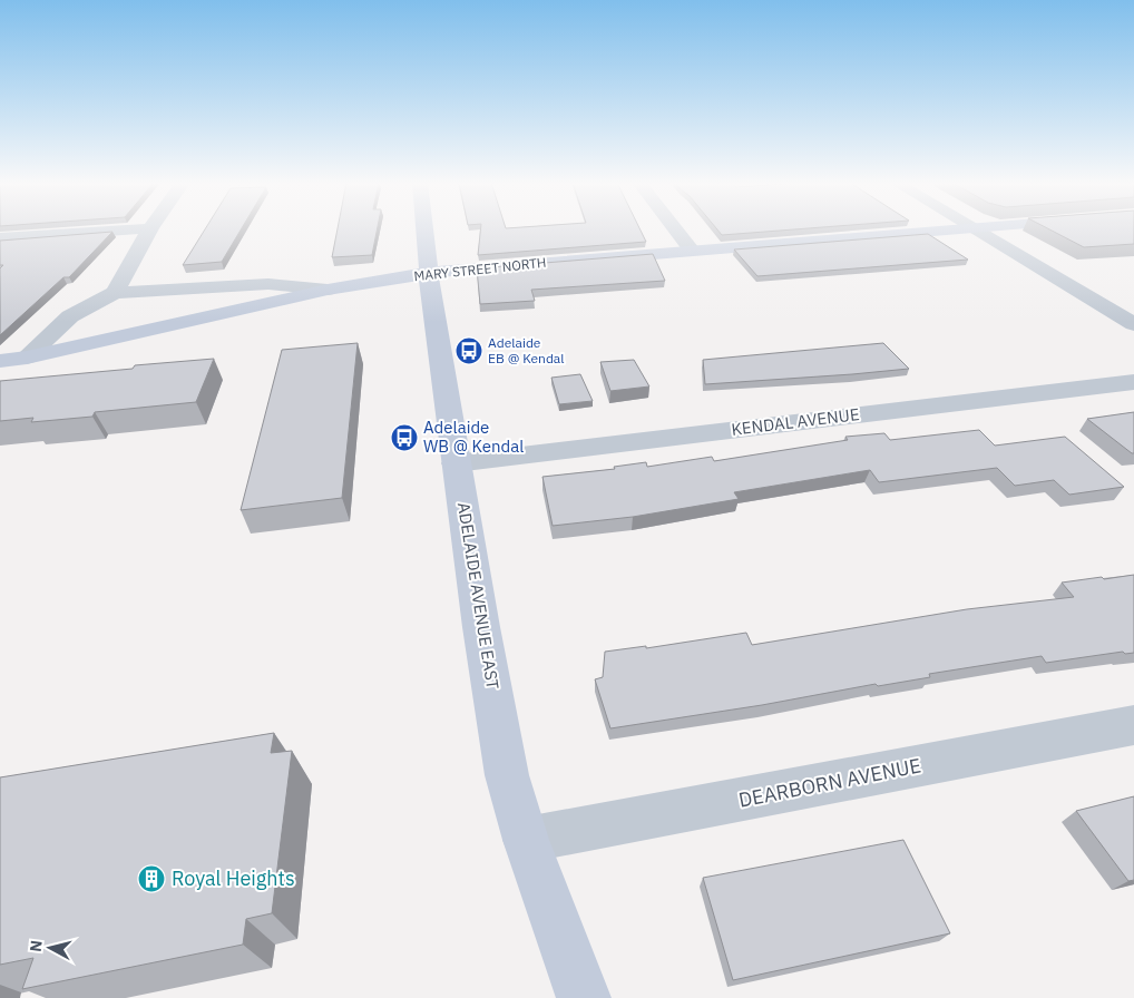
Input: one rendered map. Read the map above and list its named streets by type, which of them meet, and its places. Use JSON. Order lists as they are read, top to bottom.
{
  "streets": {
    "street": [
      "MARY STREET NORTH",
      "KENDAL AVENUE",
      "ADELAIDE AVENUE EAST",
      "DEARBORN AVENUE"
    ]
  },
  "crossings": [
    ["MARY STREET NORTH", "ADELAIDE AVENUE EAST"],
    ["KENDAL AVENUE", "ADELAIDE AVENUE EAST"],
    ["ADELAIDE AVENUE EAST", "DEARBORN AVENUE"]
  ],
  "places": {
    "bus stop": ["Adelaide EB @ Kendal", "Adelaide WB @ Kendal"],
    "building": ["Royal Heights"]
  },
  "north": "left"
}
